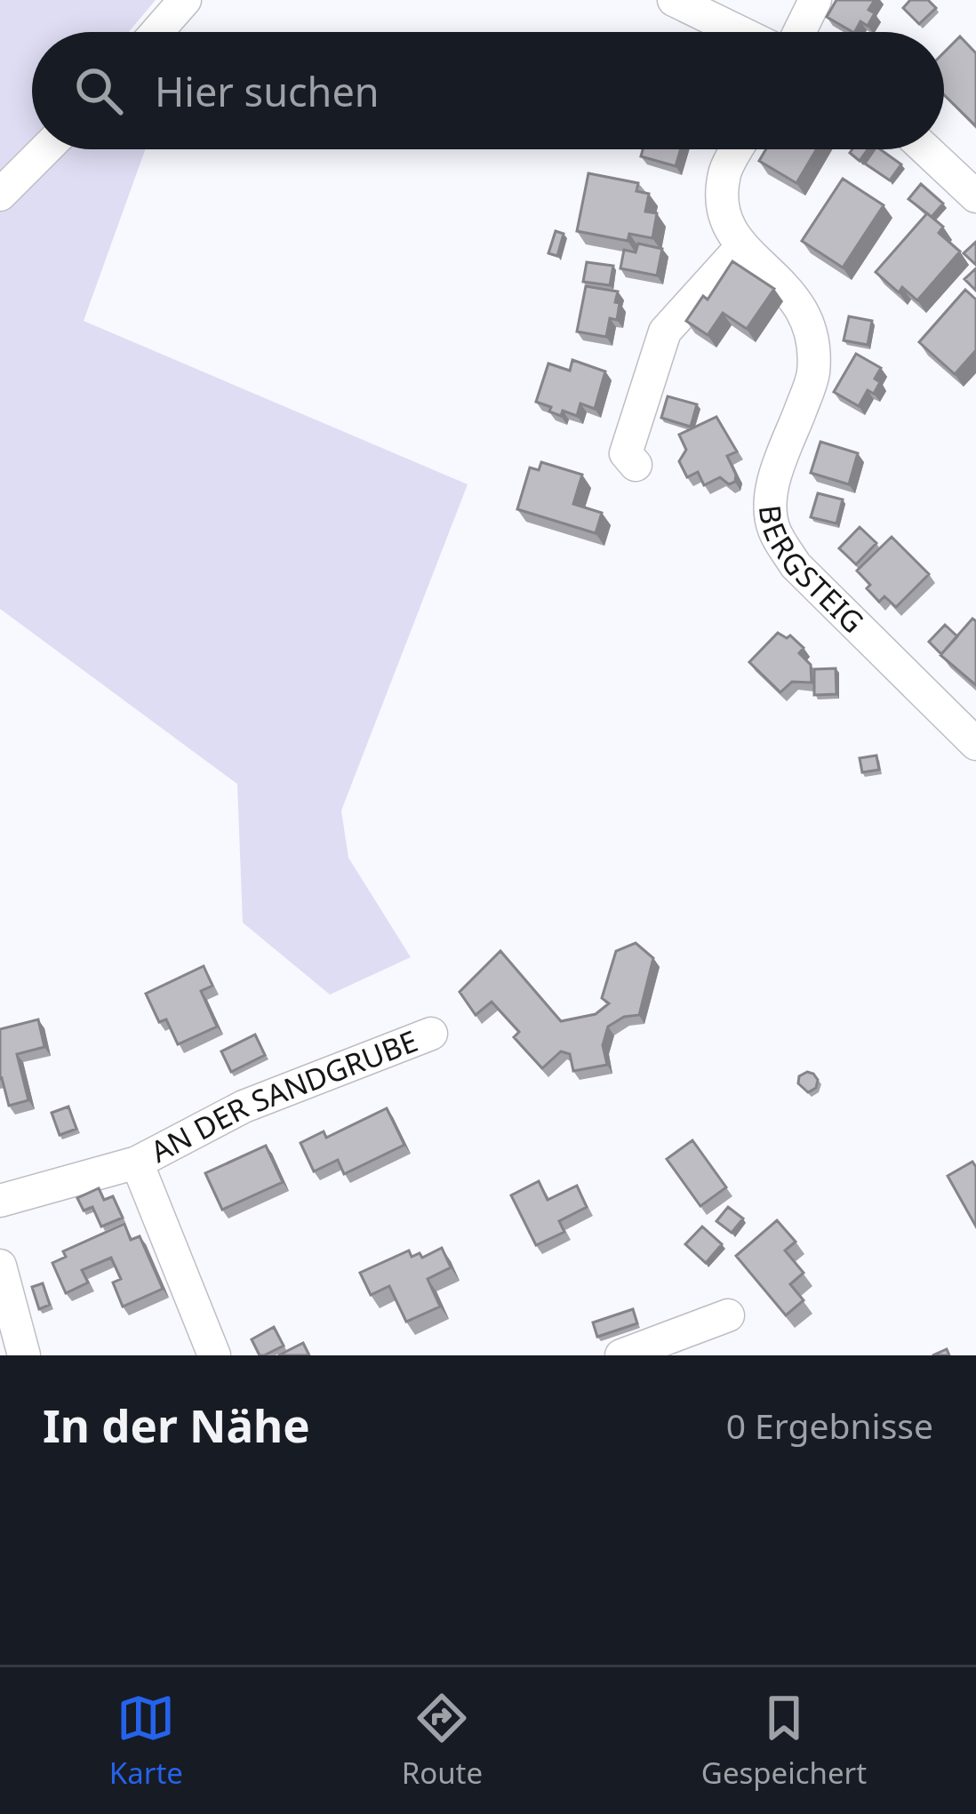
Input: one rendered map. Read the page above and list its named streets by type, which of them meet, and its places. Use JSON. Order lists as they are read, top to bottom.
{
  "streets": {
    "street": ["BERGSTEIG", "AN DER SANDGRUBE"]
  },
  "page": {
    "search": "Hier suchen",
    "heading": ["In der Nähe", "0 Ergebnisse"],
    "nav": ["Karte", "Route", "Gespeichert"]
  }
}
